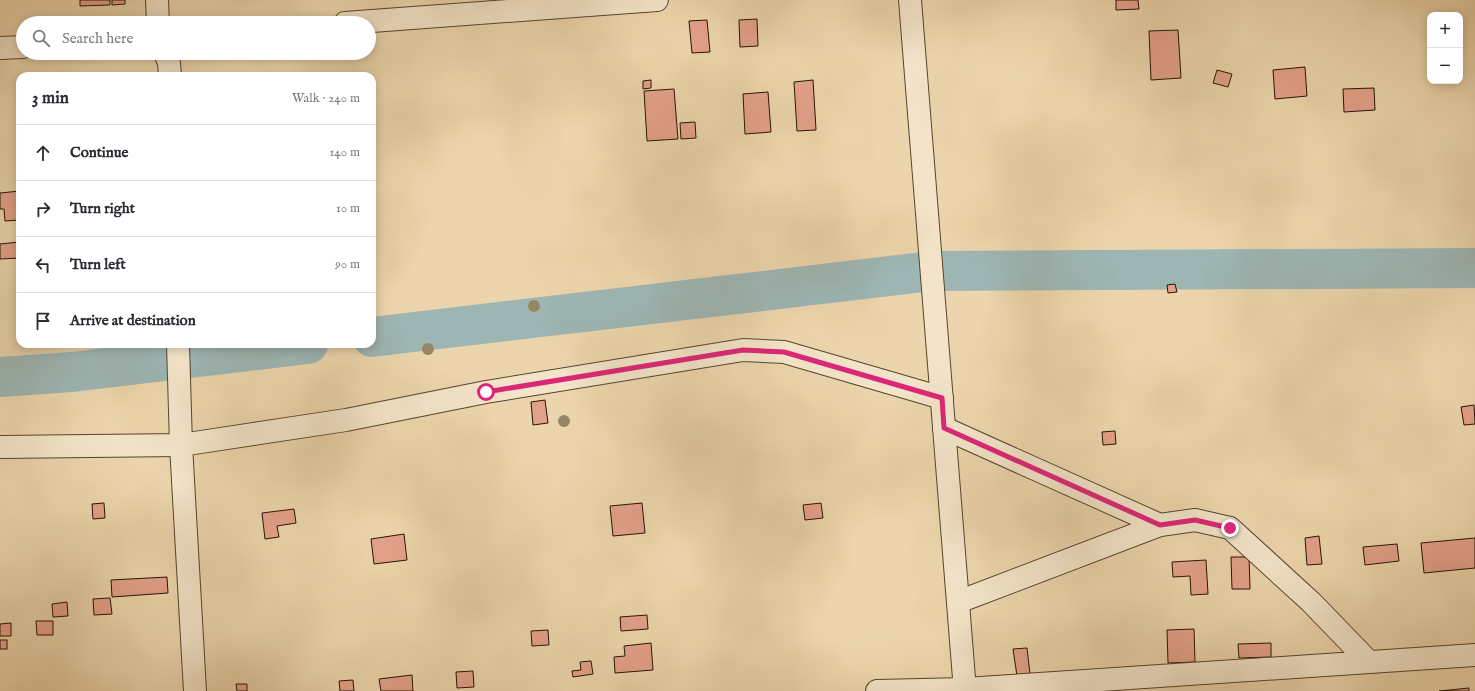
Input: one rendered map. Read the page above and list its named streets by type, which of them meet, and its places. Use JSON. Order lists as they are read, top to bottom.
{
  "page": {
    "map_buttons": ["+", "−"],
    "search": "Search here",
    "heading": ["3 min", "Walk · 240 m"],
    "list": [
      ["Continue", "140 m"],
      ["Turn right", "10 m"],
      ["Turn left", "90 m"],
      "Arrive at destination"
    ]
  }
}
